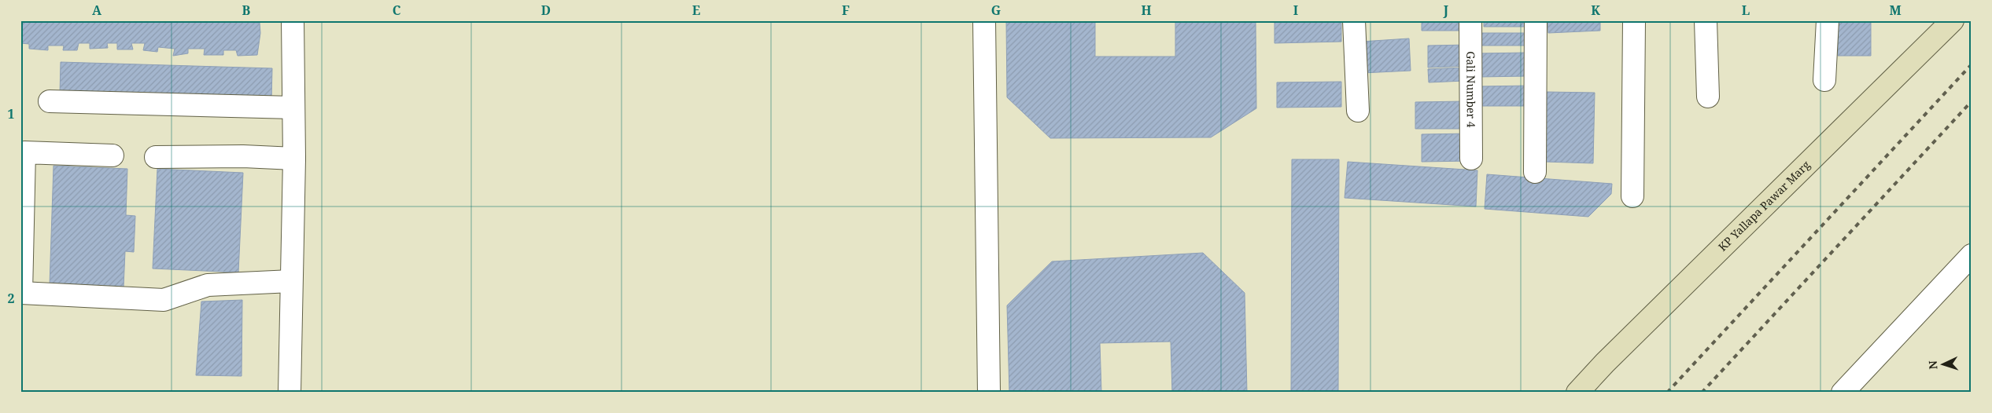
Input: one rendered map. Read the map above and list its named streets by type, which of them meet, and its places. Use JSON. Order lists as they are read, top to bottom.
{
  "streets": {
    "street": ["Gali Number 4", "KP Yallapa Pawar Marg"]
  },
  "north": "left",
  "grid": {
    "columns": [
      "A",
      "B",
      "C",
      "D",
      "E",
      "F",
      "G",
      "H",
      "I",
      "J",
      "K",
      "L",
      "M"
    ],
    "rows": ["1", "2"]
  }
}
